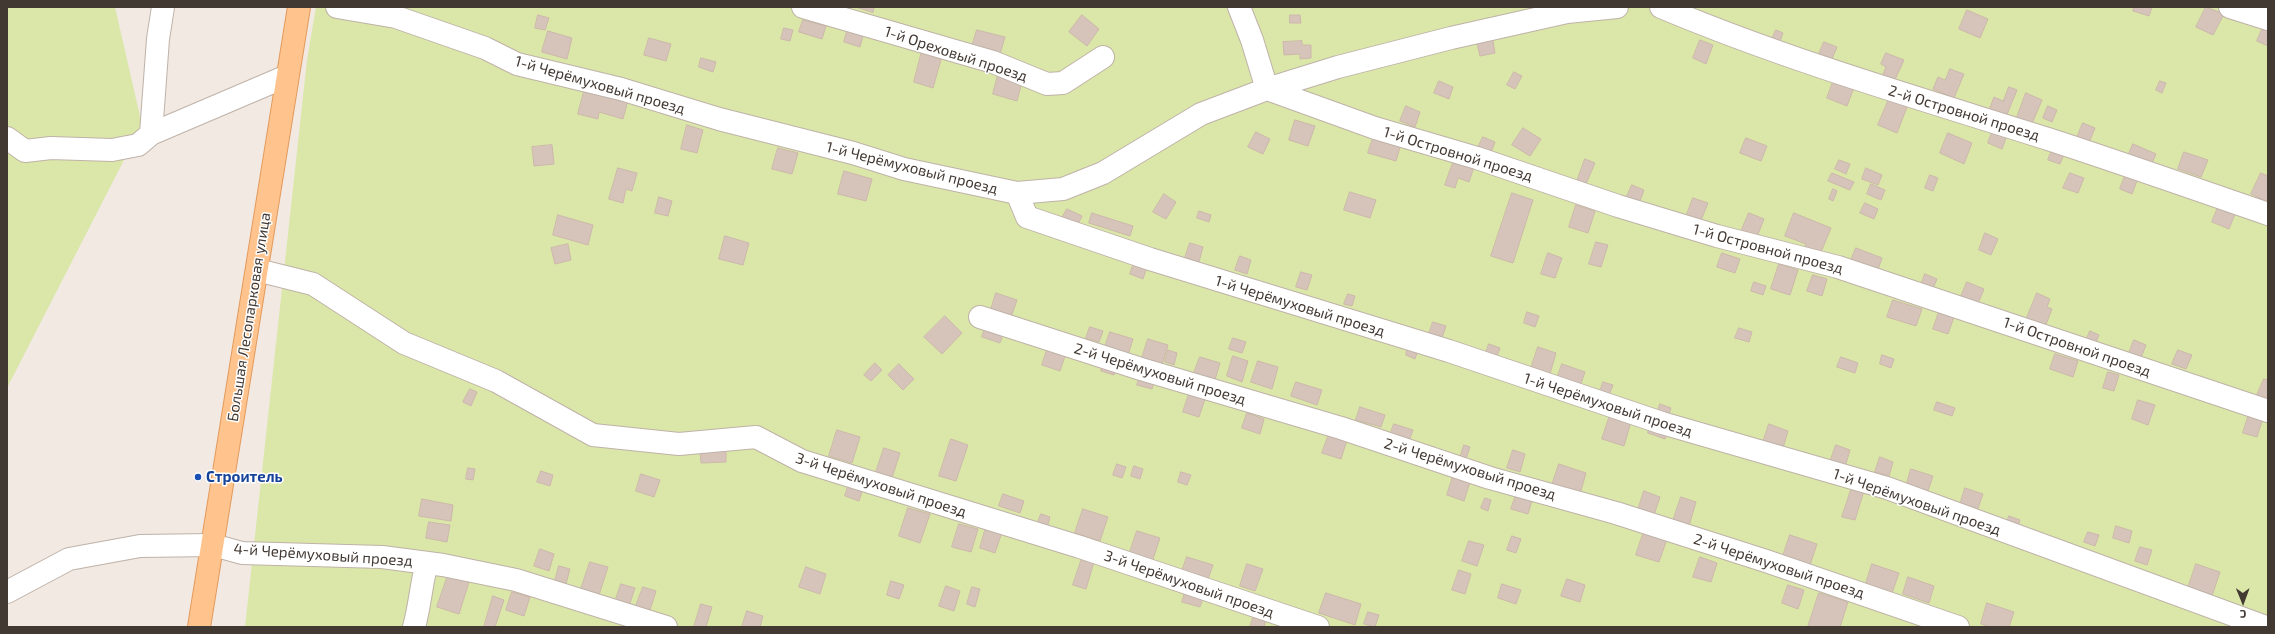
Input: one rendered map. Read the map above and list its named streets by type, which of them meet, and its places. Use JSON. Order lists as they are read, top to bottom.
{
  "streets": {
    "main road": ["Большая Лесопарковая улица"],
    "street": [
      "1-й Ореховый проезд",
      "1-й Черёмуховый проезд",
      "2-й Островной проезд",
      "1-й Островной проезд",
      "2-й Черёмуховый проезд",
      "3-й Черёмуховый проезд",
      "4-й Черёмуховый проезд"
    ]
  },
  "crossings": [
    ["Большая Лесопарковая улица", "3-й Черёмуховый проезд"],
    ["Большая Лесопарковая улица", "4-й Черёмуховый проезд"]
  ],
  "places": ["Строитель"],
  "north": "bottom"
}
